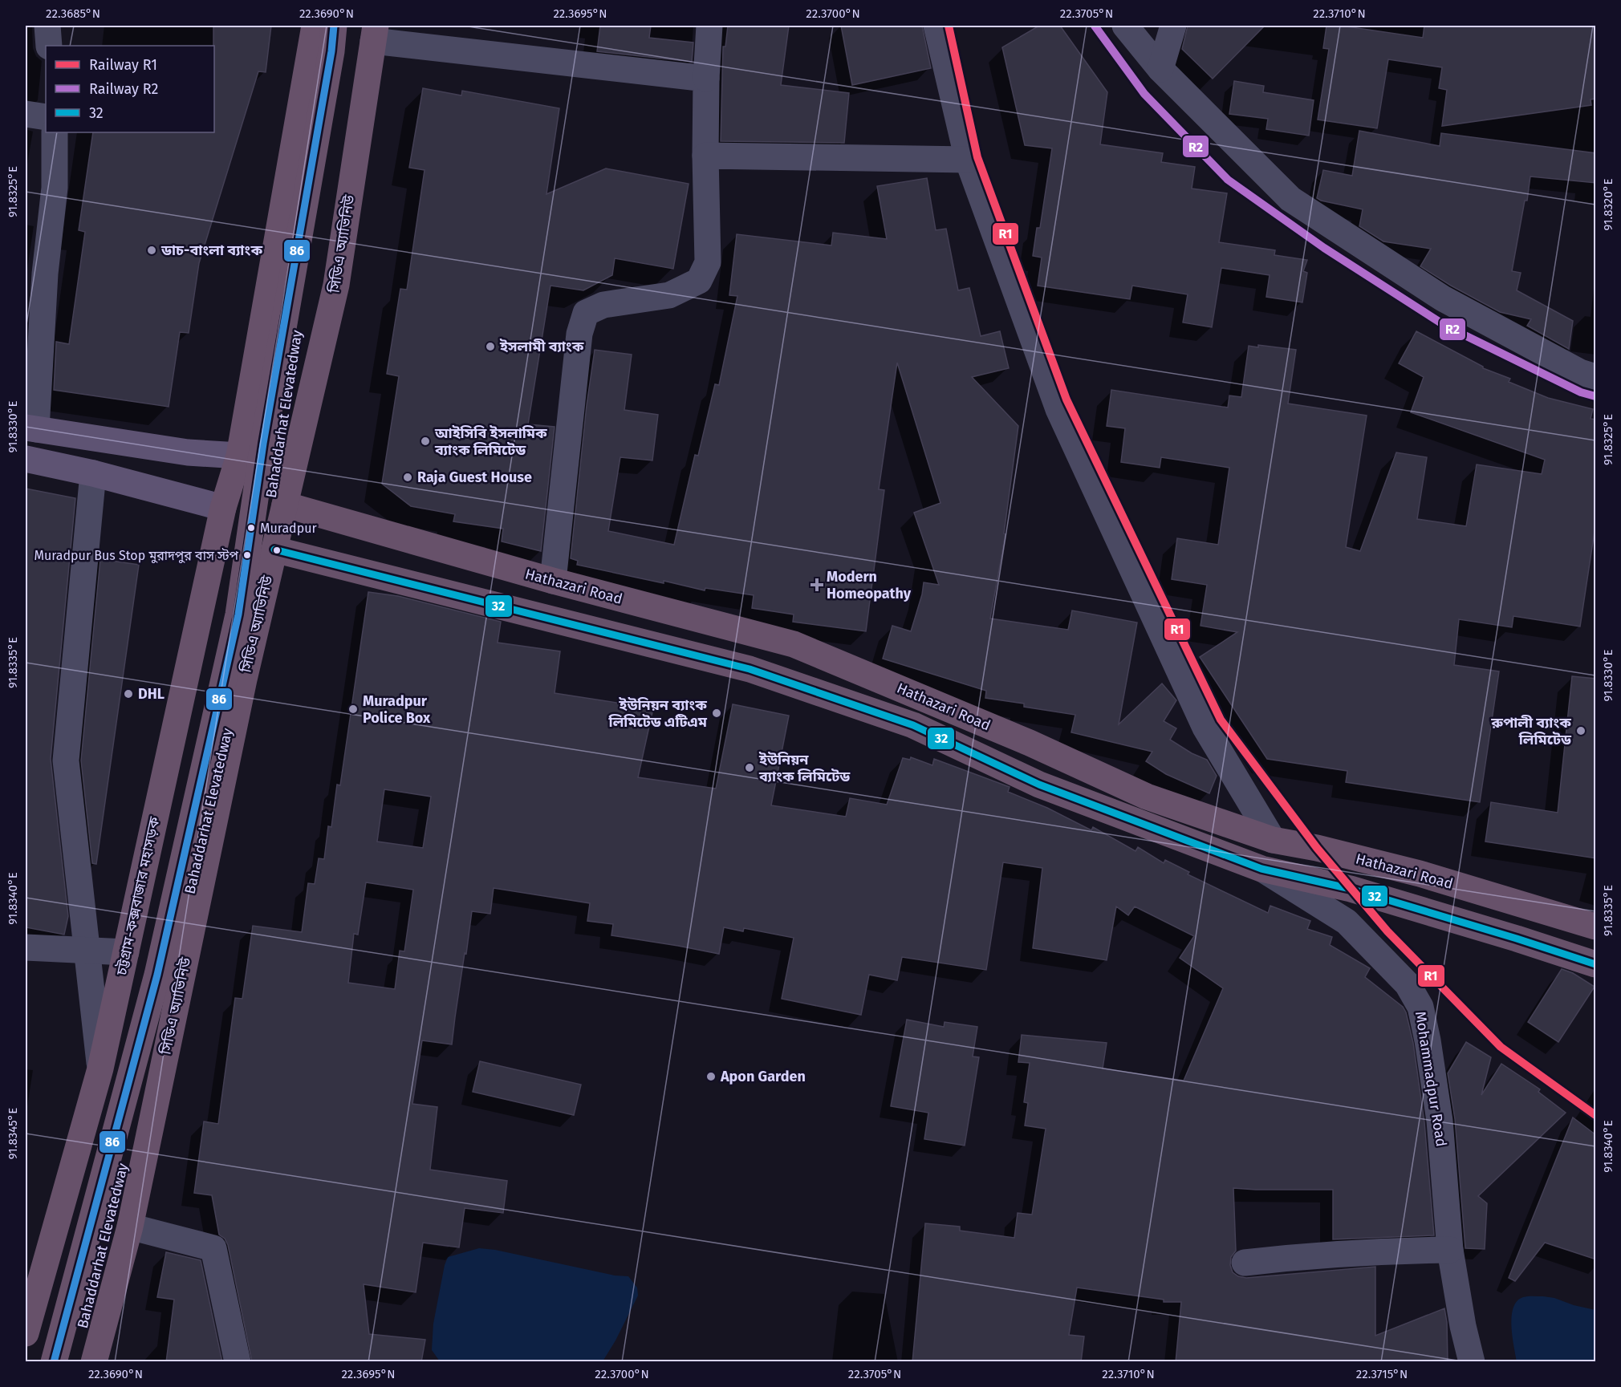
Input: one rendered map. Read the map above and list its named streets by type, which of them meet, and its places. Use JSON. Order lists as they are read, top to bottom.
{
  "streets": {
    "highway": [
      "সিডিএ অ্যাভিনিউ",
      "Bahaddarhat Elevatedway",
      "Hathazari Road",
      "চট্টগ্রাম-কক্সবাজার মহাসড়ক"
    ],
    "street": ["Mohammadpur Road"]
  },
  "crossings": [
    ["সিডিএ অ্যাভিনিউ", "Hathazari Road"],
    ["Hathazari Road", "Mohammadpur Road"]
  ],
  "places": {
    "other": [
      "ডাচ-বাংলা ব্যাংক",
      "ইসলামী ব্যাংক",
      "আইসিবি ইসলামিক ব্যাংক লিমিটেড",
      "Raja Guest House",
      "Muradpur",
      "Muradpur Bus Stop মুরাদপুর বাস স্টপ",
      "DHL",
      "Muradpur Police Box",
      "ইউনিয়ন ব্যাংক লিমিটেড এটিএম",
      "রুপালী ব্যাংক লিমিটেড",
      "ইউনিয়ন ব্যাংক লিমিটেড",
      "Apon Garden"
    ],
    "health": ["Modern Homeopathy"]
  },
  "lines": [
    "rail line R1",
    "rail line R2",
    "transit line 86",
    "transit line 32"
  ],
  "legend": ["Railway R1", "Railway R2", "32"],
  "coordinates": [
    "22.3685°N",
    "22.3690°N",
    "22.3695°N",
    "22.3700°N",
    "22.3705°N",
    "22.3710°N",
    "91.8325°E",
    "91.8320°E",
    "91.8330°E",
    "91.8335°E",
    "91.8340°E",
    "91.8345°E",
    "22.3715°N"
  ]
}
